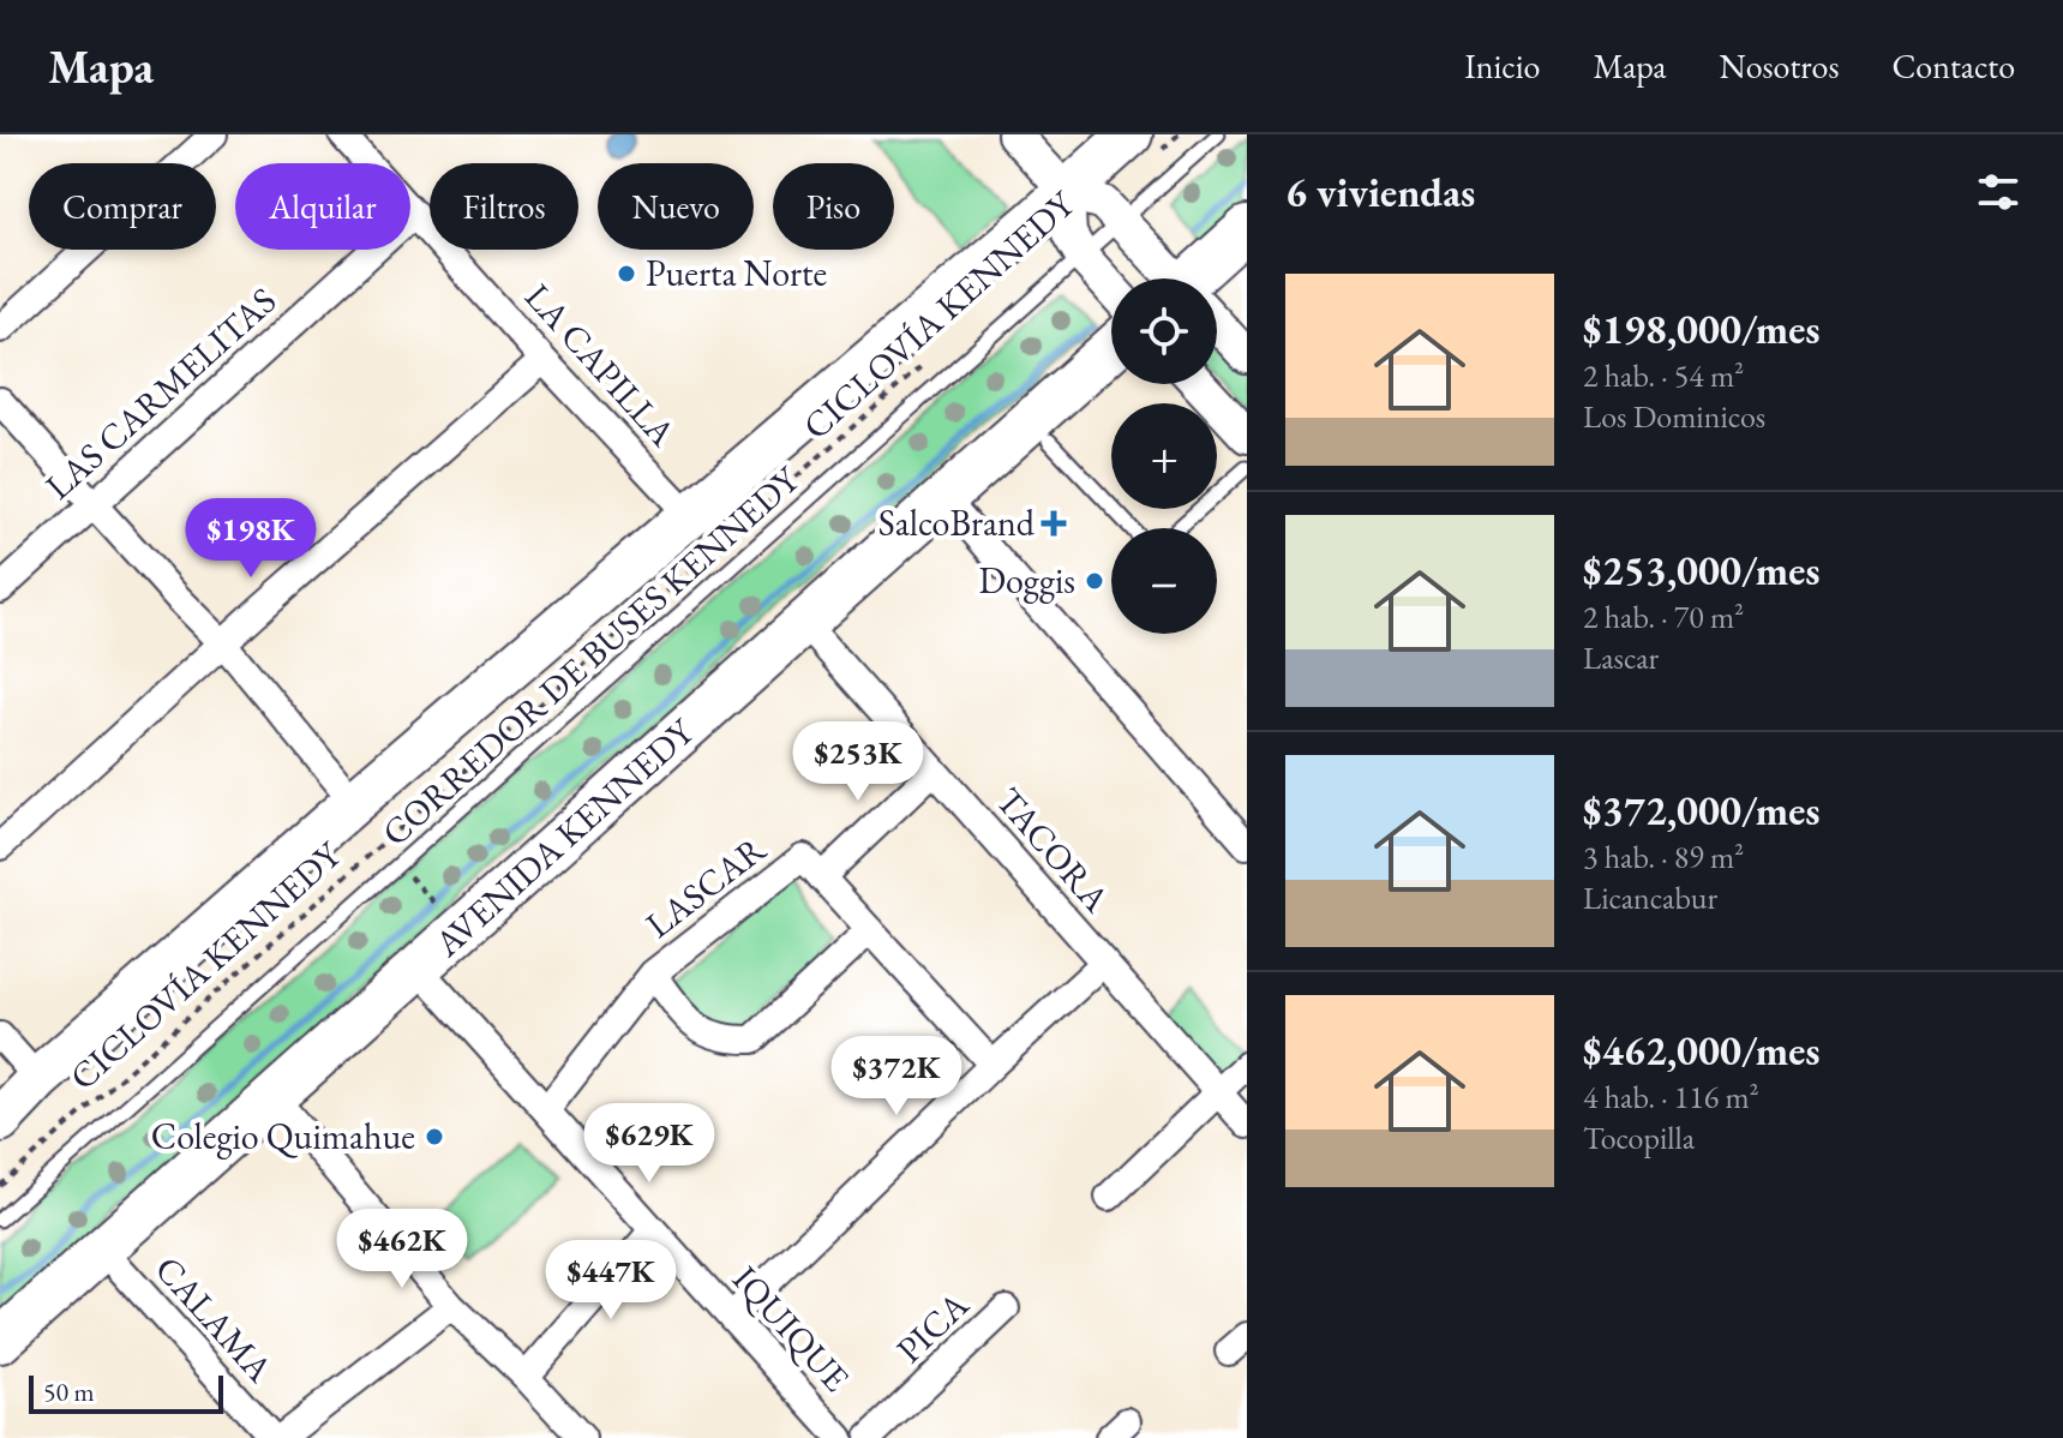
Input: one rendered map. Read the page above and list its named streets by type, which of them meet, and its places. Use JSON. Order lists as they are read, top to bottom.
{
  "streets": {
    "main road": ["AVENIDA KENNEDY"],
    "street": [
      "LA CAPILLA",
      "LAS CARMELITAS",
      "TACORA",
      "LASCAR",
      "CALAMA",
      "PICA",
      "IQUIQUE"
    ],
    "lane": ["CORREDOR DE BUSES KENNEDY"],
    "path": ["CICLOVÍA KENNEDY"]
  },
  "crossings": [
    ["LA CAPILLA", "LAS CARMELITAS"],
    ["AVENIDA KENNEDY", "TACORA"],
    ["AVENIDA KENNEDY", "CALAMA"],
    ["AVENIDA KENNEDY", "IQUIQUE"],
    ["TACORA", "LASCAR"],
    ["LASCAR", "IQUIQUE"]
  ],
  "places": {
    "other": ["Puerta Norte", "Doggis", "Colegio Quimahue"],
    "health": ["SalcoBrand"]
  },
  "scale_bar": "50 m",
  "page": {
    "header": "Mapa",
    "nav": [
      "Inicio",
      "Mapa",
      "Nosotros",
      "Contacto"
    ],
    "heading": "6 viviendas",
    "chip": [
      "Comprar",
      "Alquilar",
      "Filtros",
      "Nuevo",
      "Piso"
    ],
    "list": [
      {
        "name": "$198,000/mes",
        "note": "2 hab. · 54 m² · Los Dominicos"
      },
      {
        "name": "$253,000/mes",
        "note": "2 hab. · 70 m² · Lascar"
      },
      {
        "name": "$372,000/mes",
        "note": "3 hab. · 89 m² · Licancabur"
      },
      {
        "name": "$462,000/mes",
        "note": "4 hab. · 116 m² · Tocopilla"
      }
    ],
    "map_buttons": ["+", "−"],
    "price": [
      "$198K",
      "$253K",
      "$372K",
      "$629K",
      "$462K",
      "$447K"
    ],
    "scale": "50 m"
  }
}
